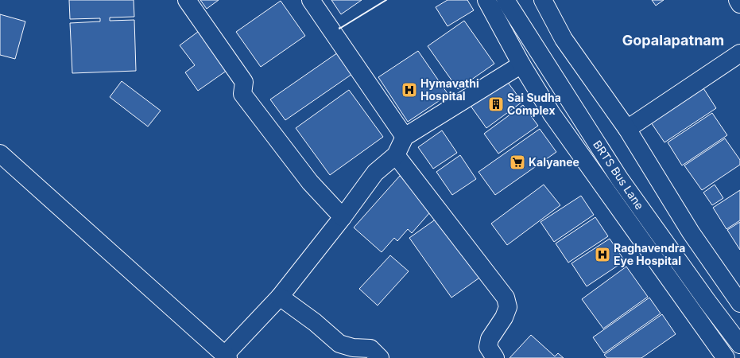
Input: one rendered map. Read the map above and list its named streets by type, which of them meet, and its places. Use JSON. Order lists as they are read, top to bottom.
{
  "streets": {
    "main road": ["BRTS Bus Lane"]
  },
  "districts": ["Gopalapatnam"],
  "places": {
    "hospital": ["Hymavathi Hospital", "Raghavendra Eye Hospital"],
    "building": ["Sai Sudha Complex"],
    "supermarket": ["Kalyanee"]
  }
}
